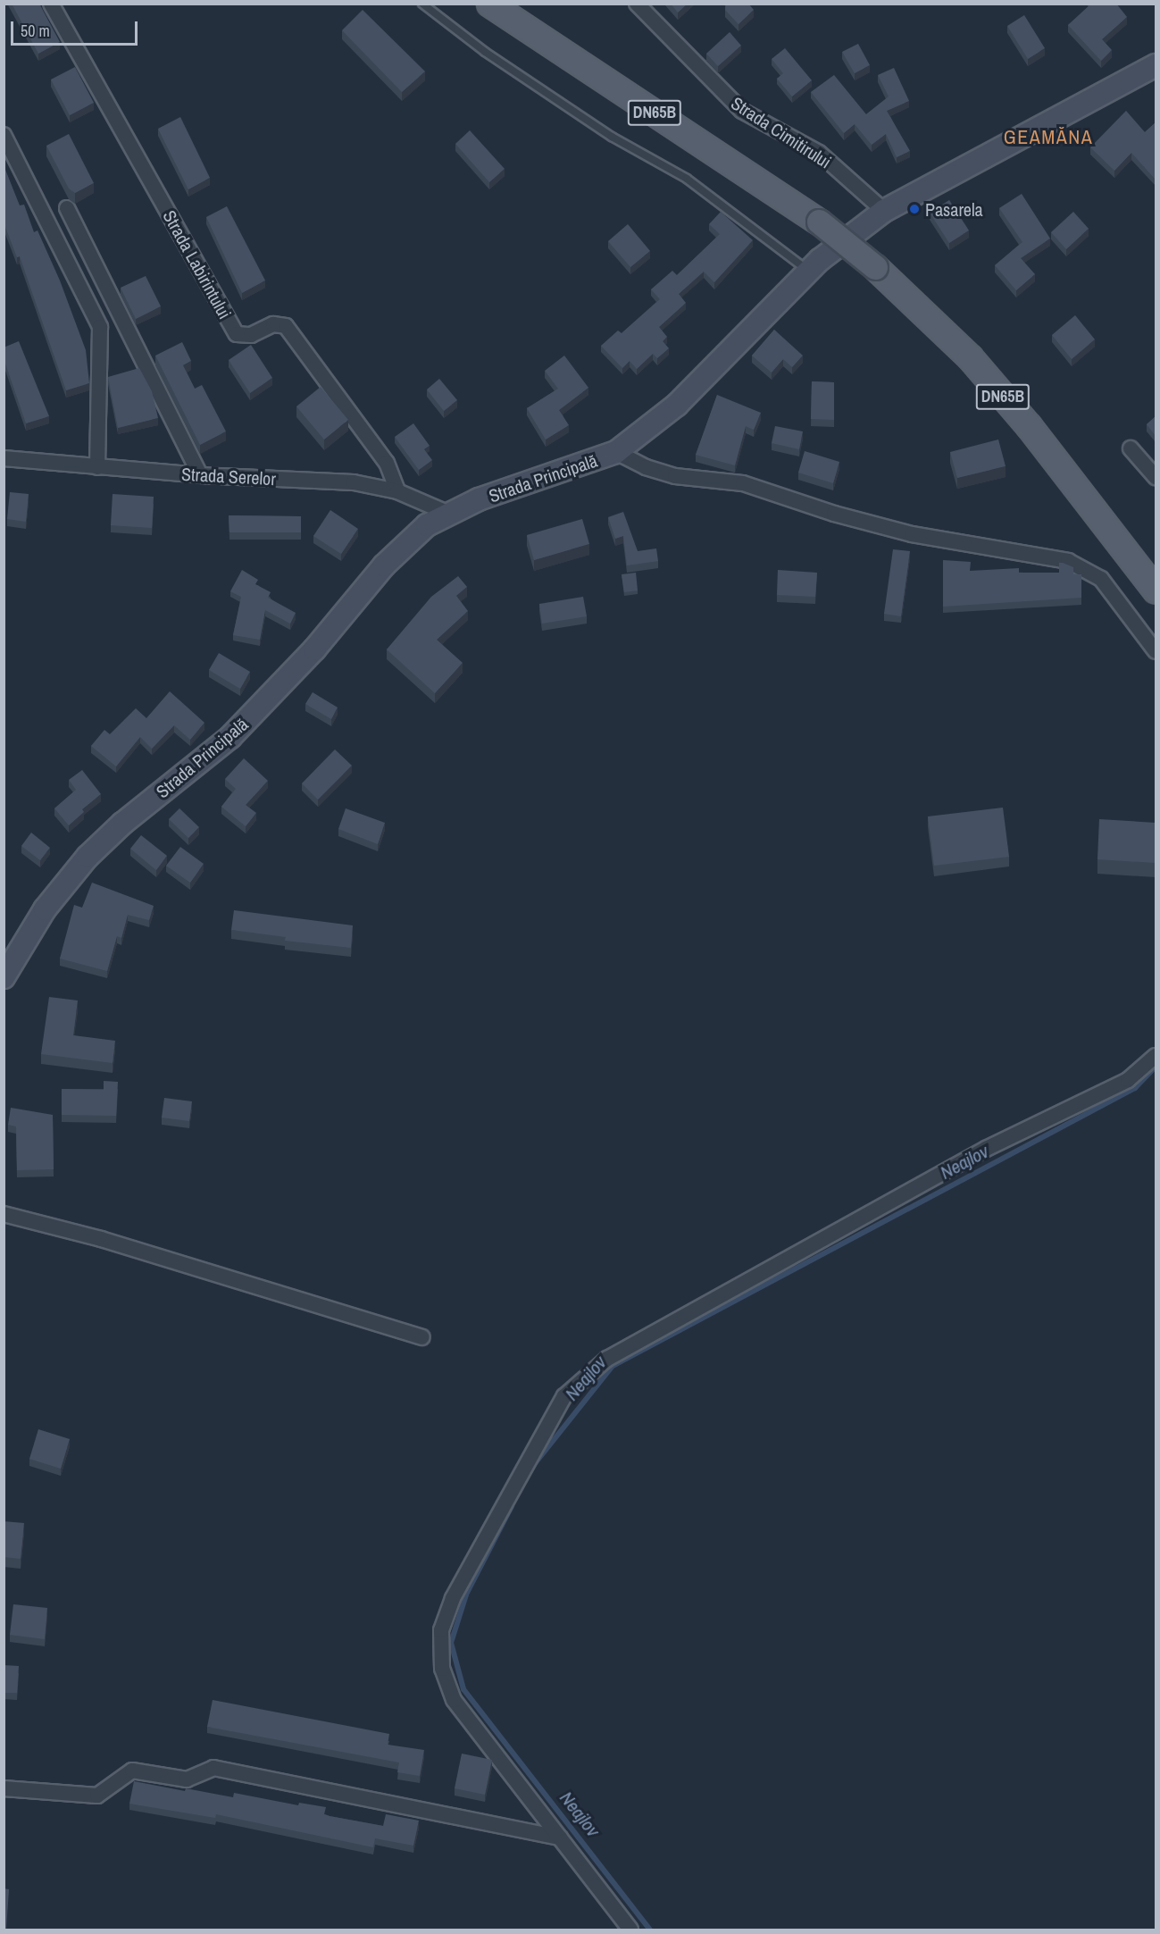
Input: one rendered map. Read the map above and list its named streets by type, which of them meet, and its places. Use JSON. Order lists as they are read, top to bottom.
{
  "streets": {
    "main road": ["DN65B", "Strada Principală"],
    "street": ["Strada Cimitirului", "Strada Labirintului", "Strada Serelor"]
  },
  "crossings": [
    ["Strada Cimitirului", "Strada Principală"],
    ["Strada Labirintului", "Strada Serelor"],
    ["Strada Serelor", "Strada Principală"]
  ],
  "districts": ["GEAMĂNA"],
  "water": ["Neajlov"],
  "places": ["Pasarela"],
  "scale_bar": "50 m"
}
